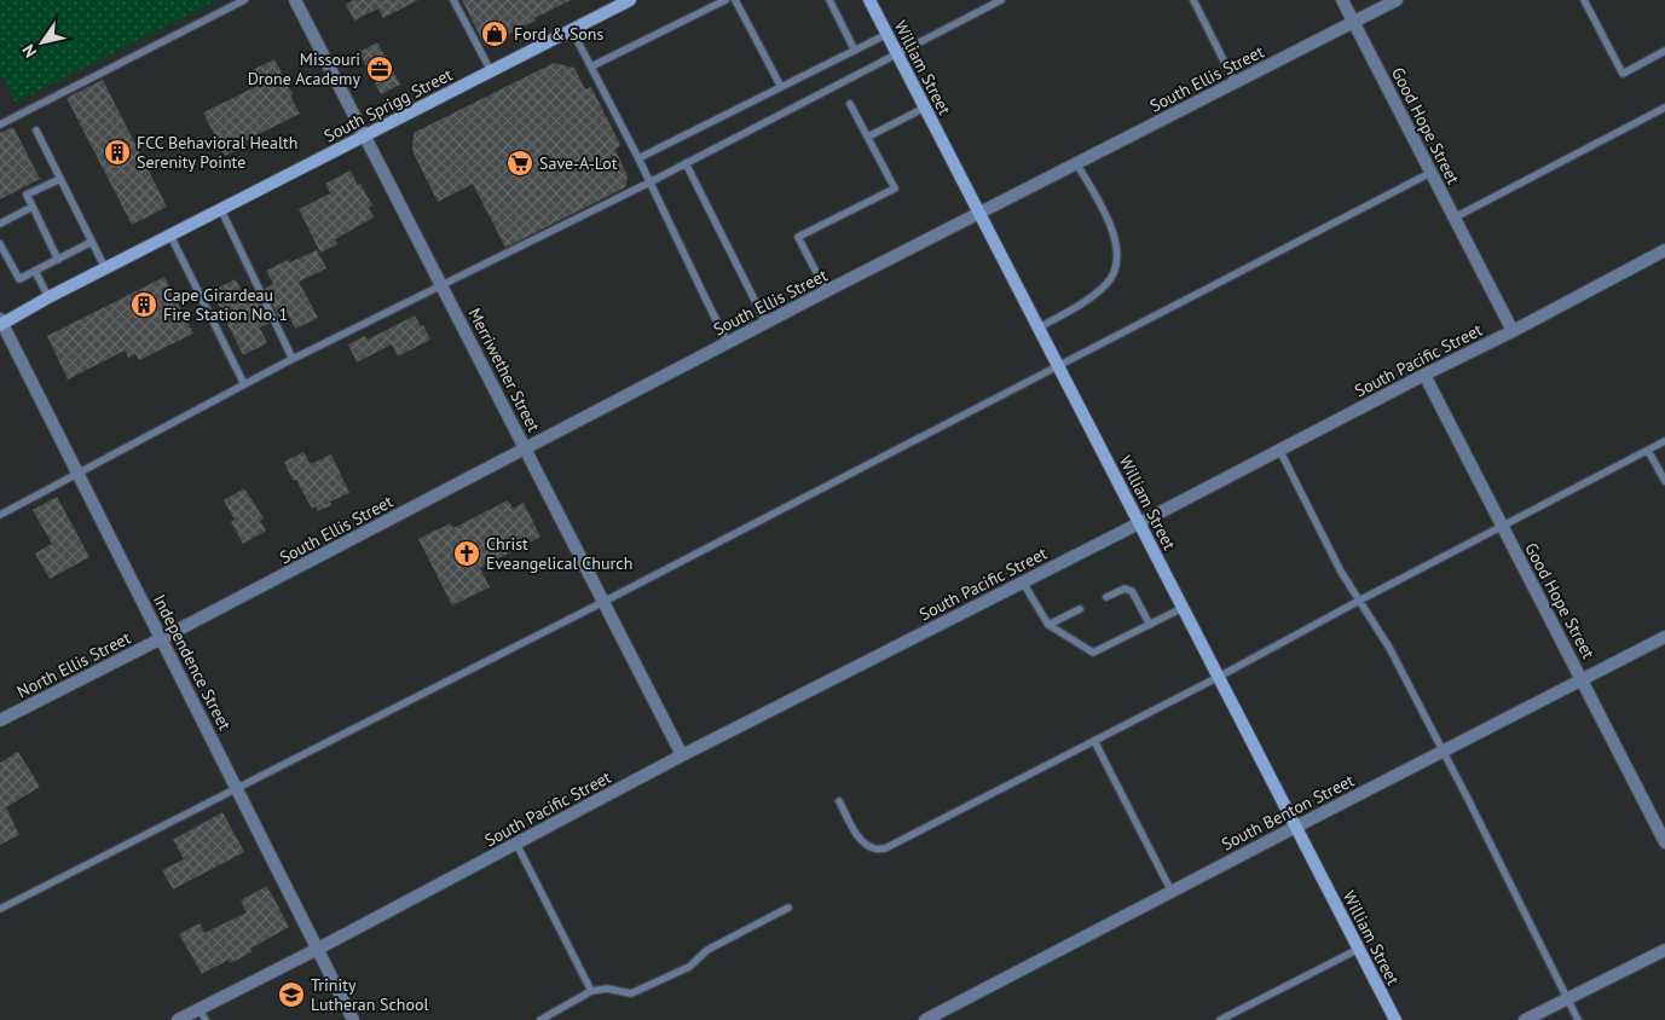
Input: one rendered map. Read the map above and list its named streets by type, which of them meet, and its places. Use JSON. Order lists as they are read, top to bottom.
{
  "streets": {
    "main road": ["William Street", "South Sprigg Street"],
    "street": [
      "South Ellis Street",
      "Good Hope Street",
      "South Pacific Street",
      "Merriwether Street",
      "Independence Street",
      "North Ellis Street",
      "South Benton Street"
    ]
  },
  "crossings": [
    ["William Street", "South Ellis Street"],
    ["William Street", "South Pacific Street"],
    ["William Street", "South Benton Street"],
    ["South Ellis Street", "Good Hope Street"],
    ["South Ellis Street", "Merriwether Street"],
    ["South Ellis Street", "Independence Street"],
    ["South Ellis Street", "North Ellis Street"],
    ["South Sprigg Street", "Merriwether Street"],
    ["South Sprigg Street", "Independence Street"],
    ["Good Hope Street", "South Pacific Street"],
    ["Good Hope Street", "South Benton Street"],
    ["South Pacific Street", "Merriwether Street"],
    ["South Pacific Street", "Independence Street"],
    ["Independence Street", "North Ellis Street"]
  ],
  "places": {
    "shop": ["Ford & Sons"],
    "office": ["Missouri Drone Academy"],
    "building": ["FCC Behavioral Health Serenity Pointe", "Cape Girardeau Fire Station No. 1"],
    "supermarket": ["Save-A-Lot"],
    "church": ["Christ Eveangelical Church"],
    "school or university": ["Trinity Lutheran School"]
  },
  "north": "bottom left"
}
